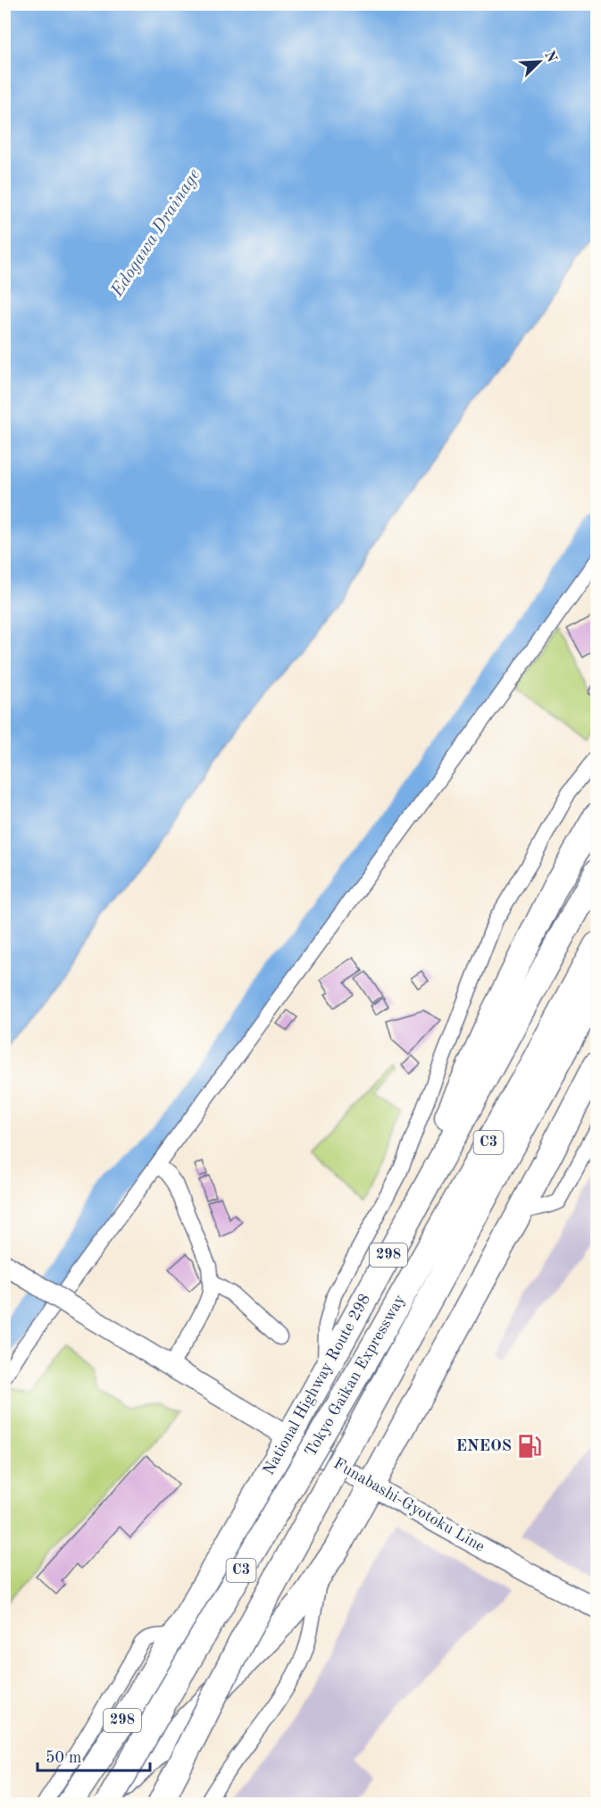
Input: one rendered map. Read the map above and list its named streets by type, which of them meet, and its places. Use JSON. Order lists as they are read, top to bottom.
{
  "streets": {
    "highway": [
      "C3",
      "298",
      "Tokyo Gaikan Expressway",
      "National Highway Route 298"
    ],
    "main road": ["Funabashi-Gyotoku Line"]
  },
  "crossings": [
    ["298", "Tokyo Gaikan Expressway"],
    ["298", "Funabashi-Gyotoku Line"],
    ["National Highway Route 298", "Funabashi-Gyotoku Line"]
  ],
  "water": ["Edogawa Drainage"],
  "places": {
    "fuel station": ["ENEOS"]
  },
  "scale_bar": "50 m",
  "north": "top right"
}
